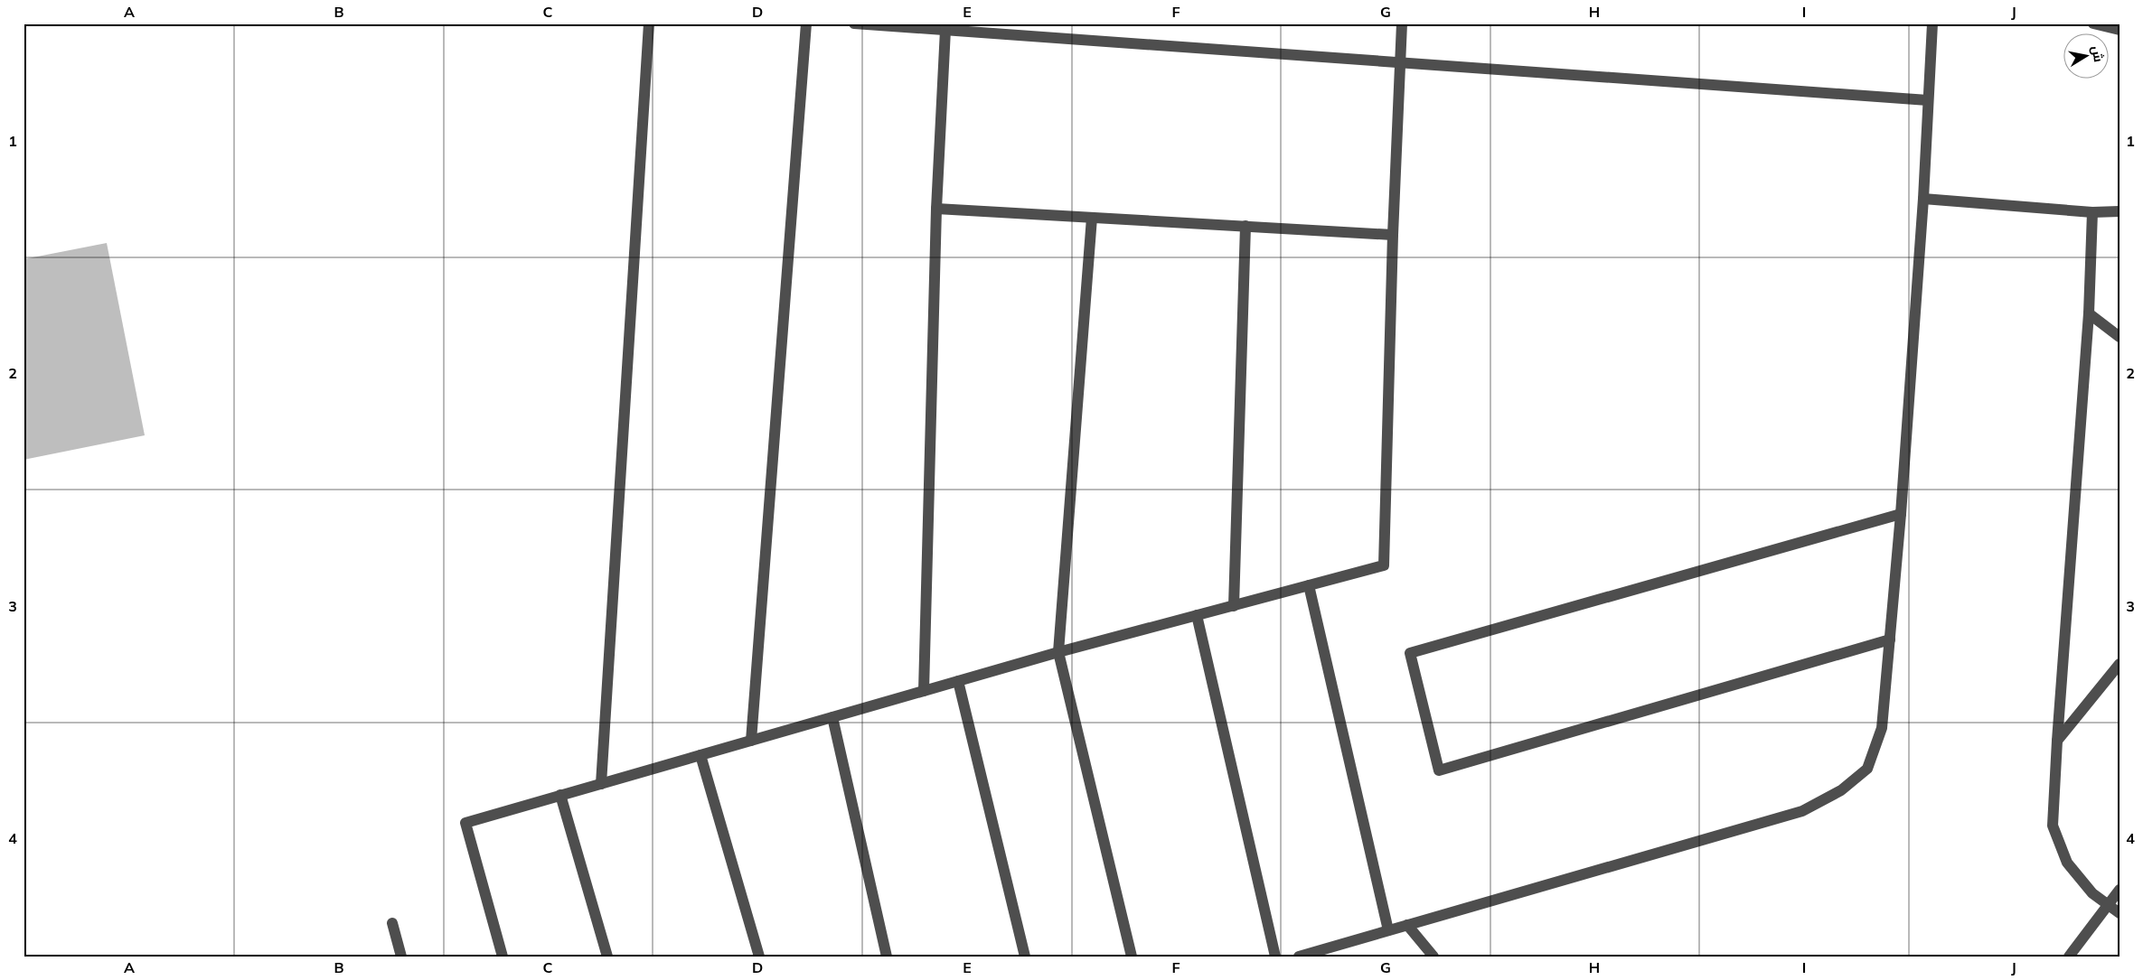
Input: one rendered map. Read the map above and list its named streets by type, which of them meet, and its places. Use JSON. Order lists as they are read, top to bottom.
{
  "north": "right",
  "grid": {
    "columns": [
      "A",
      "B",
      "C",
      "D",
      "E",
      "F",
      "G",
      "H",
      "I",
      "J"
    ],
    "rows": [
      "1",
      "2",
      "3",
      "4"
    ]
  }
}
